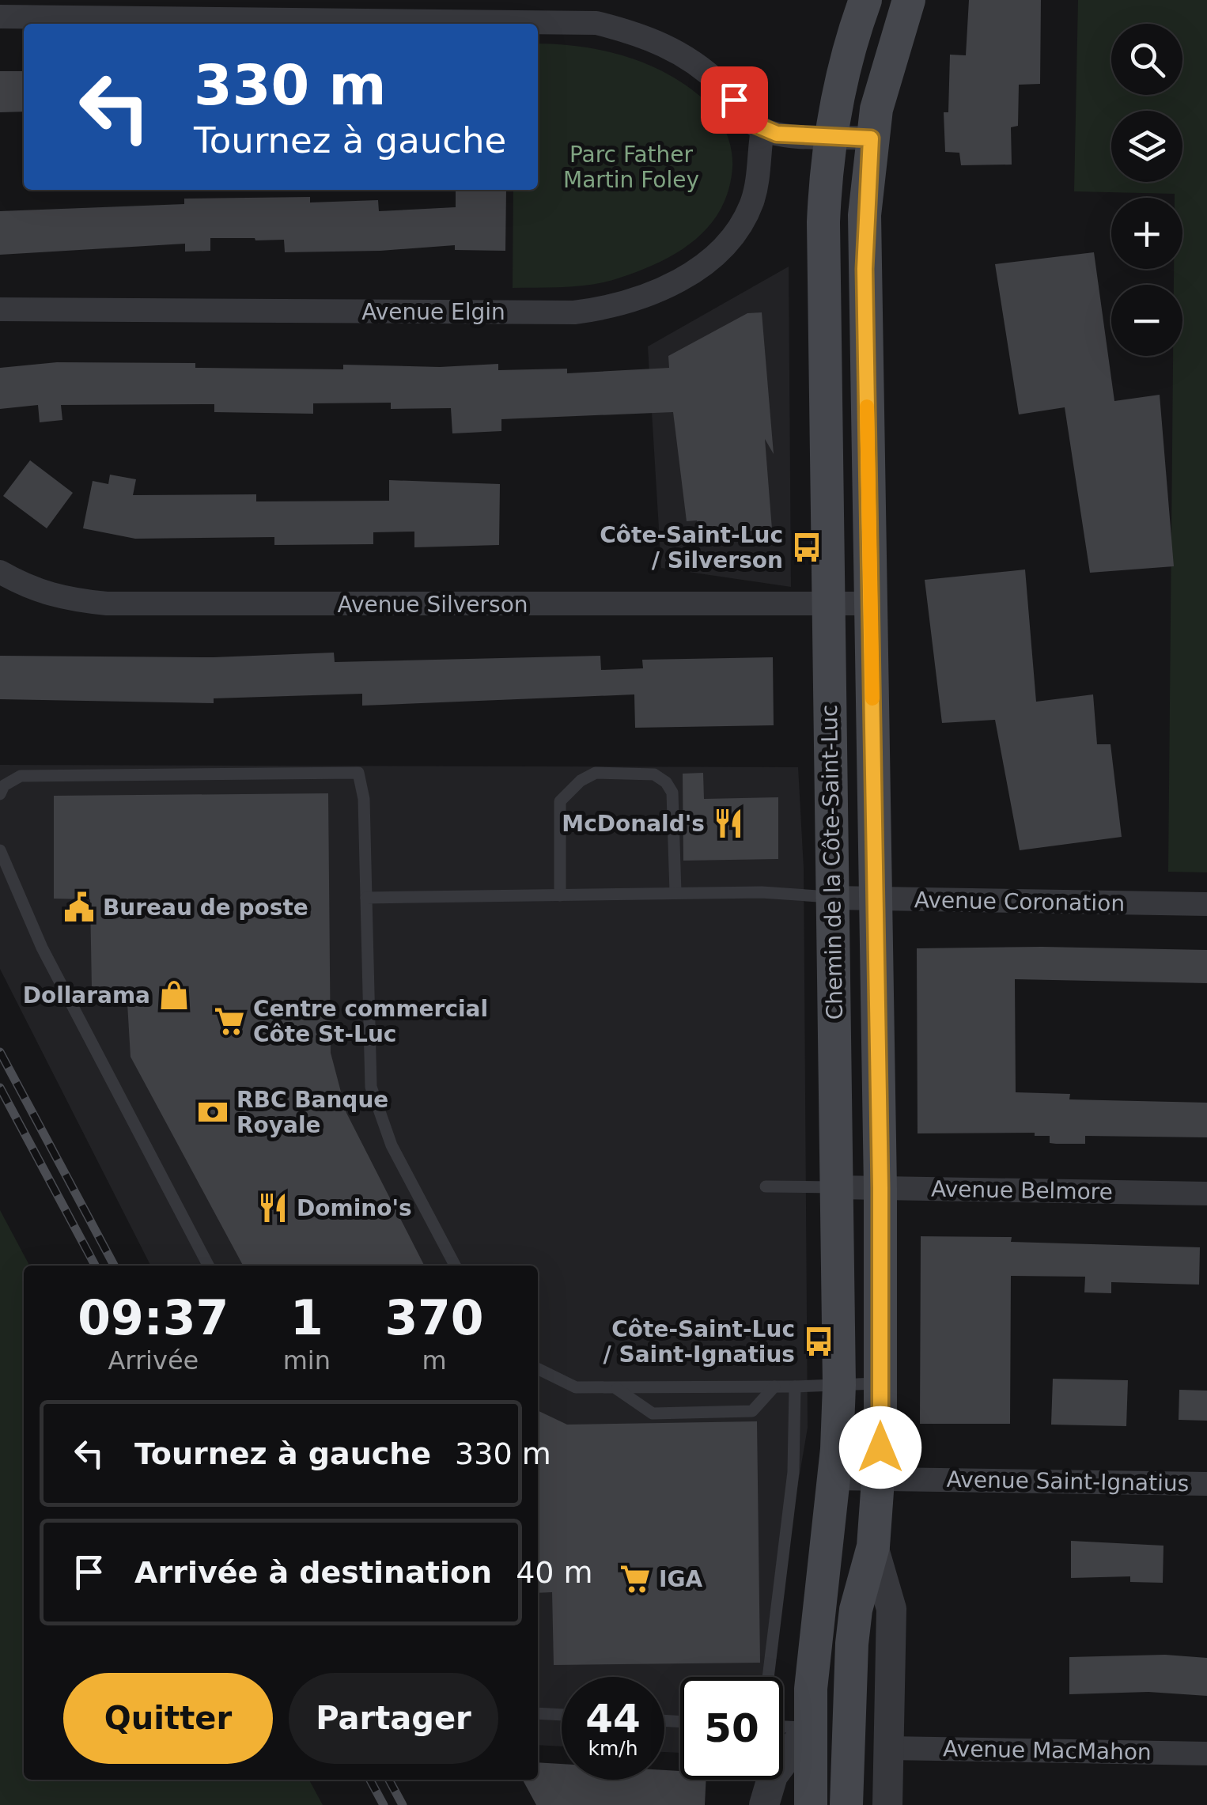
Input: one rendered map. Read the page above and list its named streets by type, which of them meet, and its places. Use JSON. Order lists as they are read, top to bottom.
{
  "streets": {
    "main road": ["Chemin de la Côte-Saint-Luc"],
    "street": [
      "Avenue Elgin",
      "Avenue Silverson",
      "Avenue Coronation",
      "Avenue Belmore",
      "Avenue Saint-Ignatius",
      "Avenue MacMahon"
    ]
  },
  "crossings": [
    ["Avenue Silverson", "Chemin de la Côte-Saint-Luc"],
    ["Chemin de la Côte-Saint-Luc", "Avenue Coronation"],
    ["Chemin de la Côte-Saint-Luc", "Avenue Belmore"],
    ["Chemin de la Côte-Saint-Luc", "Avenue Saint-Ignatius"],
    ["Chemin de la Côte-Saint-Luc", "Avenue MacMahon"]
  ],
  "parks": ["Parc Father Martin Foley"],
  "places": {
    "bus stop": ["Côte-Saint-Luc / Silverson", "Côte-Saint-Luc / Saint-Ignatius"],
    "restaurant": ["McDonald's", "Domino's"],
    "public building": ["Bureau de poste"],
    "shop": ["Dollarama"],
    "supermarket": ["Centre commercial Côte St-Luc", "IGA"],
    "bank": ["RBC Banque Royale"]
  },
  "page": {
    "map_buttons": ["+", "−"],
    "turn": ["330 m", "Tournez à gauche"],
    "eta": [
      "09:37",
      "Arrivée",
      "1",
      "min",
      "370",
      "m"
    ],
    "list": [
      {
        "name": "Tournez à gauche",
        "value": "330 m"
      },
      {
        "name": "Arrivée à destination",
        "value": "40 m"
      }
    ],
    "buttons": ["Quitter", "Partager"],
    "speed": "44 km/h",
    "limit": "50"
  }
}
